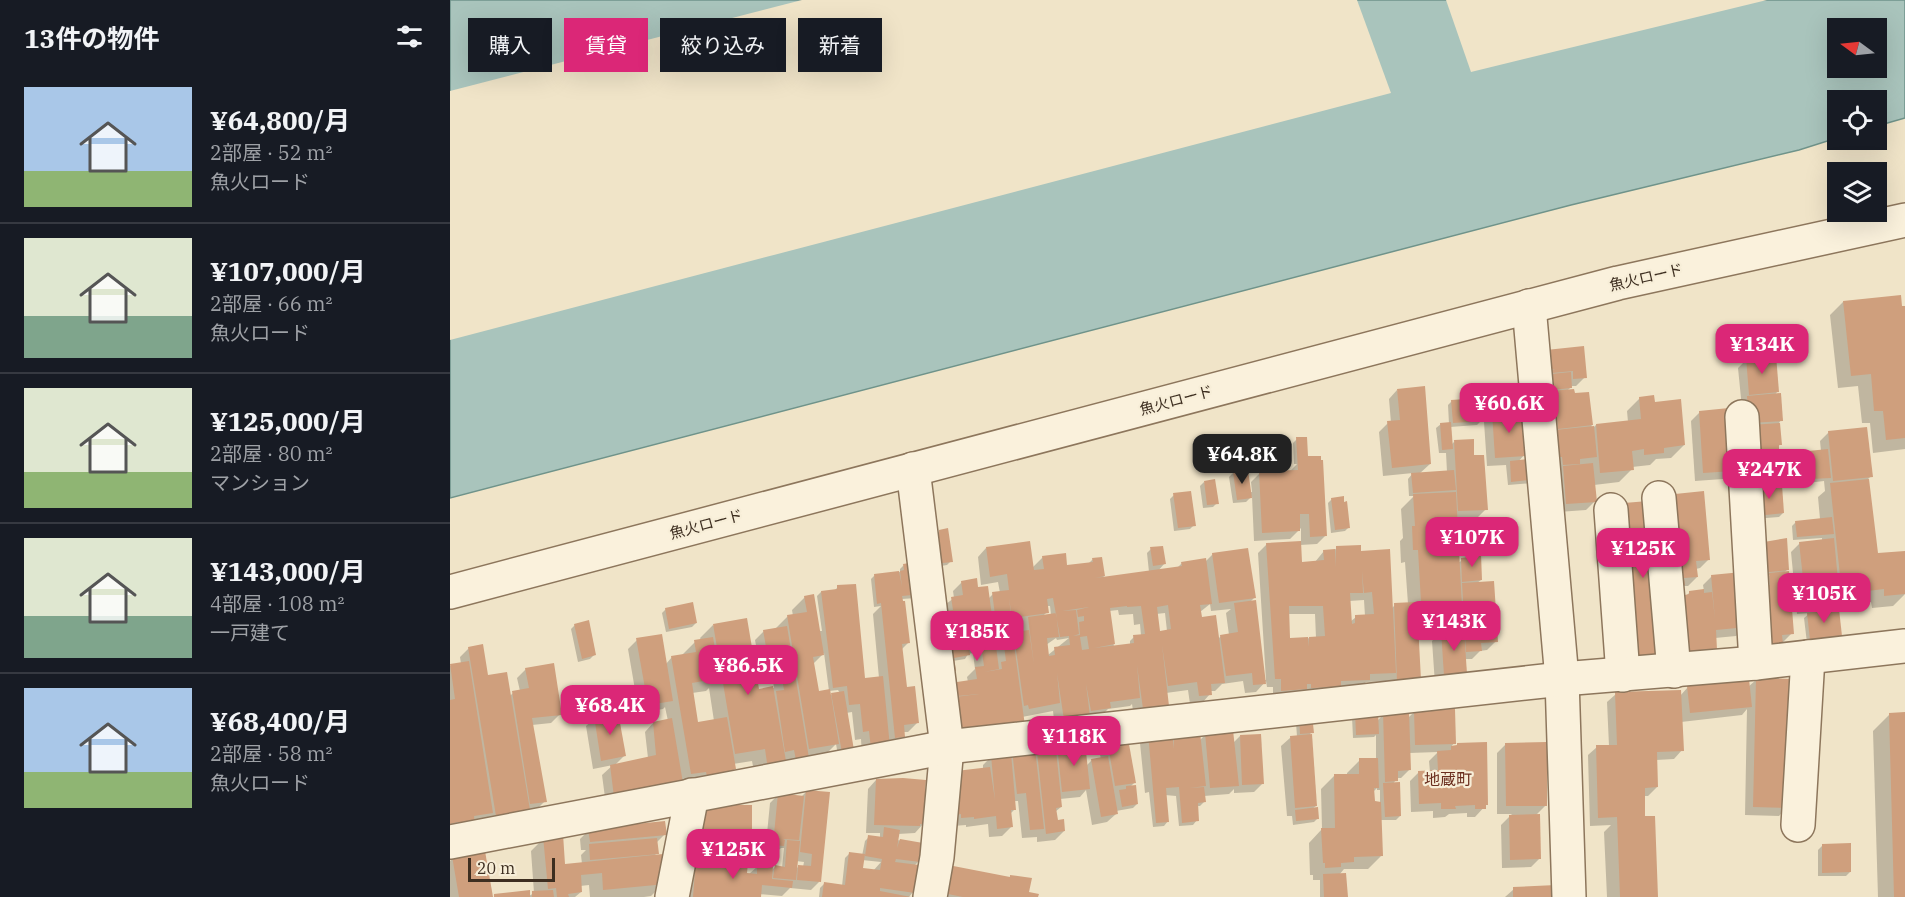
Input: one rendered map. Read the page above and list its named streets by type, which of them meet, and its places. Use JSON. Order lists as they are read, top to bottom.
{
  "streets": {
    "street": ["魚火ロード"]
  },
  "districts": ["地蔵町"],
  "scale_bar": "20 m",
  "north": "left",
  "page": {
    "heading": "13件の物件",
    "chip": [
      "購入",
      "賃貸",
      "絞り込み",
      "新着"
    ],
    "list": [
      {
        "name": "¥64,800/月",
        "note": "2部屋 · 52 m² · 魚火ロード"
      },
      {
        "name": "¥107,000/月",
        "note": "2部屋 · 66 m² · 魚火ロード"
      },
      {
        "name": "¥125,000/月",
        "note": "2部屋 · 80 m² · マンション"
      },
      {
        "name": "¥143,000/月",
        "note": "4部屋 · 108 m² · 一戸建て"
      },
      {
        "name": "¥68,400/月",
        "note": "2部屋 · 58 m² · 魚火ロード"
      }
    ],
    "price": [
      "¥134K",
      "¥60.6K",
      "¥64.8K",
      "¥247K",
      "¥107K",
      "¥125K",
      "¥105K",
      "¥143K",
      "¥185K",
      "¥86.5K",
      "¥68.4K",
      "¥118K",
      "¥125K"
    ],
    "scale": "20 m"
  }
}
